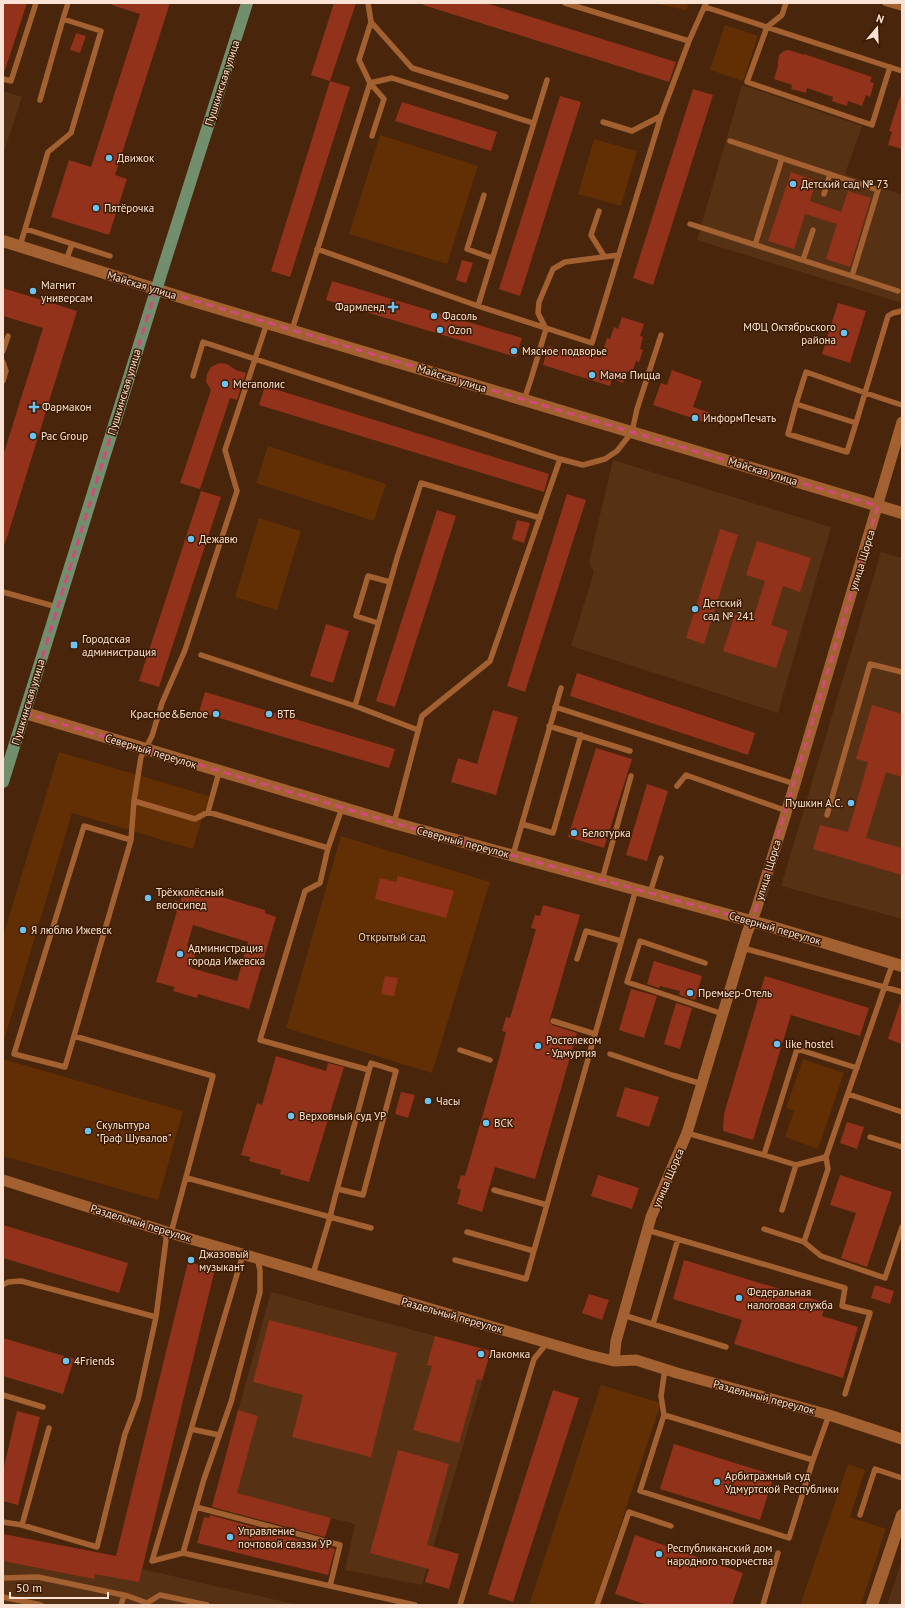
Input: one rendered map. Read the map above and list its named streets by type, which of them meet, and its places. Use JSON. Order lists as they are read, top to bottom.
{
  "streets": {
    "main road": ["Пушкинская улица"],
    "street": [
      "Майская улица",
      "улица Щорса",
      "Северный переулок",
      "Раздельный переулок"
    ]
  },
  "crossings": [
    ["Пушкинская улица", "Майская улица"],
    ["Пушкинская улица", "Северный переулок"],
    ["Майская улица", "улица Щорса"],
    ["улица Щорса", "Северный переулок"],
    ["улица Щорса", "Раздельный переулок"]
  ],
  "parks": ["Открытый сад"],
  "places": {
    "other": [
      "Движок",
      "Детский сад № 73",
      "Пятёрочка",
      "Магнит универсам",
      "Фасоль",
      "Ozon",
      "МФЦ Октябрьского района",
      "Мясное подворье",
      "Мама Пицца",
      "Мегаполис",
      "ИнформПечать",
      "Pac Group",
      "Дежавю",
      "Детский сад № 241",
      "Красное&Белое",
      "ВТБ",
      "Пушкин А.С.",
      "Белотурка",
      "Трёхколёсный велосипед",
      "Я люблю Ижевск",
      "Администрация города Ижевска",
      "Премьер-Отель",
      "like hostel",
      "Ростелеком - Удмуртия",
      "Часы",
      "Верховный суд УР",
      "ВСК",
      "Скульптура \"Граф Шувалов\"",
      "Джазовый музыкант",
      "Федеральная налоговая служба",
      "Лакомка",
      "4Friends",
      "Арбитражный суд Удмуртской Республики",
      "Управление почтовой связзи УР",
      "Республиканский дом народного творчества"
    ],
    "health": ["Фармленд", "Фармакон"],
    "transit": ["Городская администрация"]
  },
  "scale_bar": "50 m",
  "north": "top"
}
